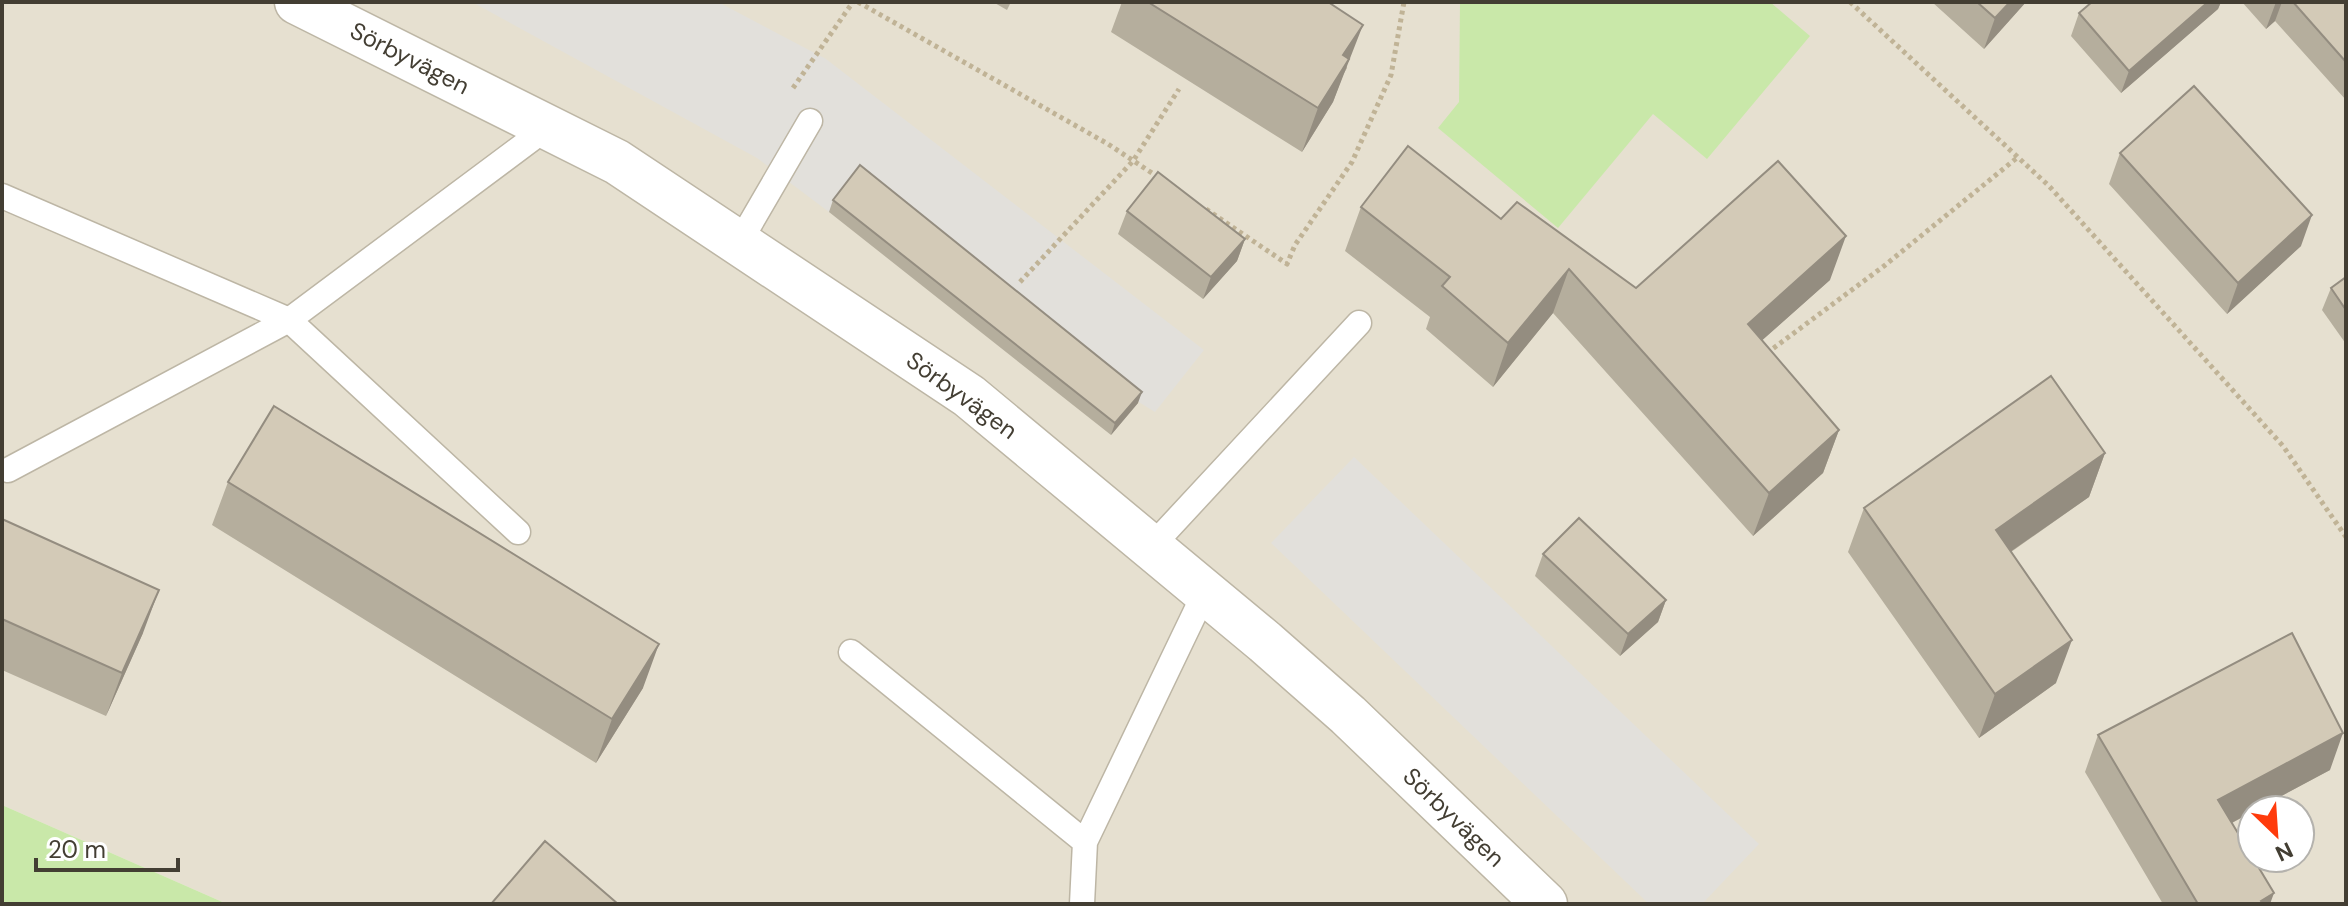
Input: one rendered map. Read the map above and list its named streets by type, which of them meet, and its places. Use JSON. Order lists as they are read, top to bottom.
{
  "streets": {
    "street": ["Sörbyvägen"]
  },
  "scale_bar": "20 m",
  "north": "bottom right"
}
